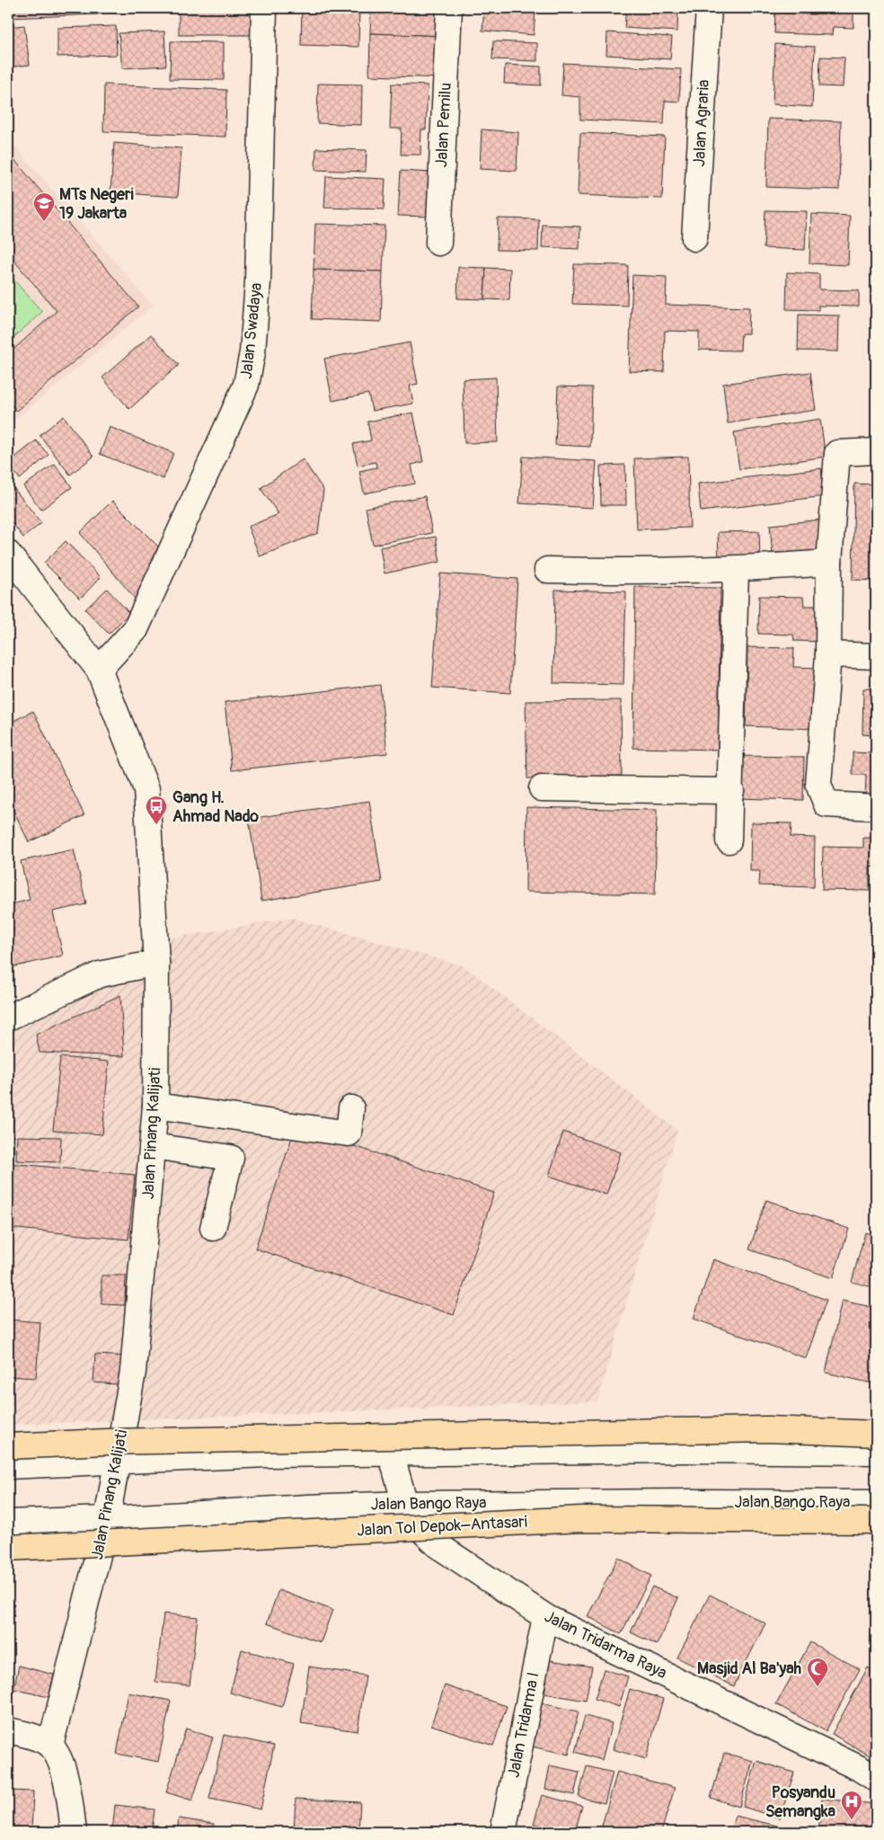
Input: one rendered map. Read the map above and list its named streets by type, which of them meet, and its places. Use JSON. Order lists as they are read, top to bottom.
{
  "streets": {
    "highway": ["Jalan Tol Depok–Antasari"],
    "street": [
      "Jalan Agraria",
      "Jalan Pemilu",
      "Jalan Swadaya",
      "Jalan Pinang Kalijati",
      "Jalan Bango Raya",
      "Jalan Tridarma Raya",
      "Jalan Tridarma I"
    ]
  },
  "crossings": [
    ["Jalan Swadaya", "Jalan Pinang Kalijati"],
    ["Jalan Pinang Kalijati", "Jalan Bango Raya"],
    ["Jalan Bango Raya", "Jalan Tridarma Raya"],
    ["Jalan Tridarma Raya", "Jalan Tridarma I"]
  ],
  "places": {
    "school or university": ["MTs Negeri 19 Jakarta"],
    "bus stop": ["Gang H. Ahmad Nado"],
    "mosque": ["Masjid Al Ba'yah"],
    "hospital": ["Posyandu Semangka"]
  }
}
